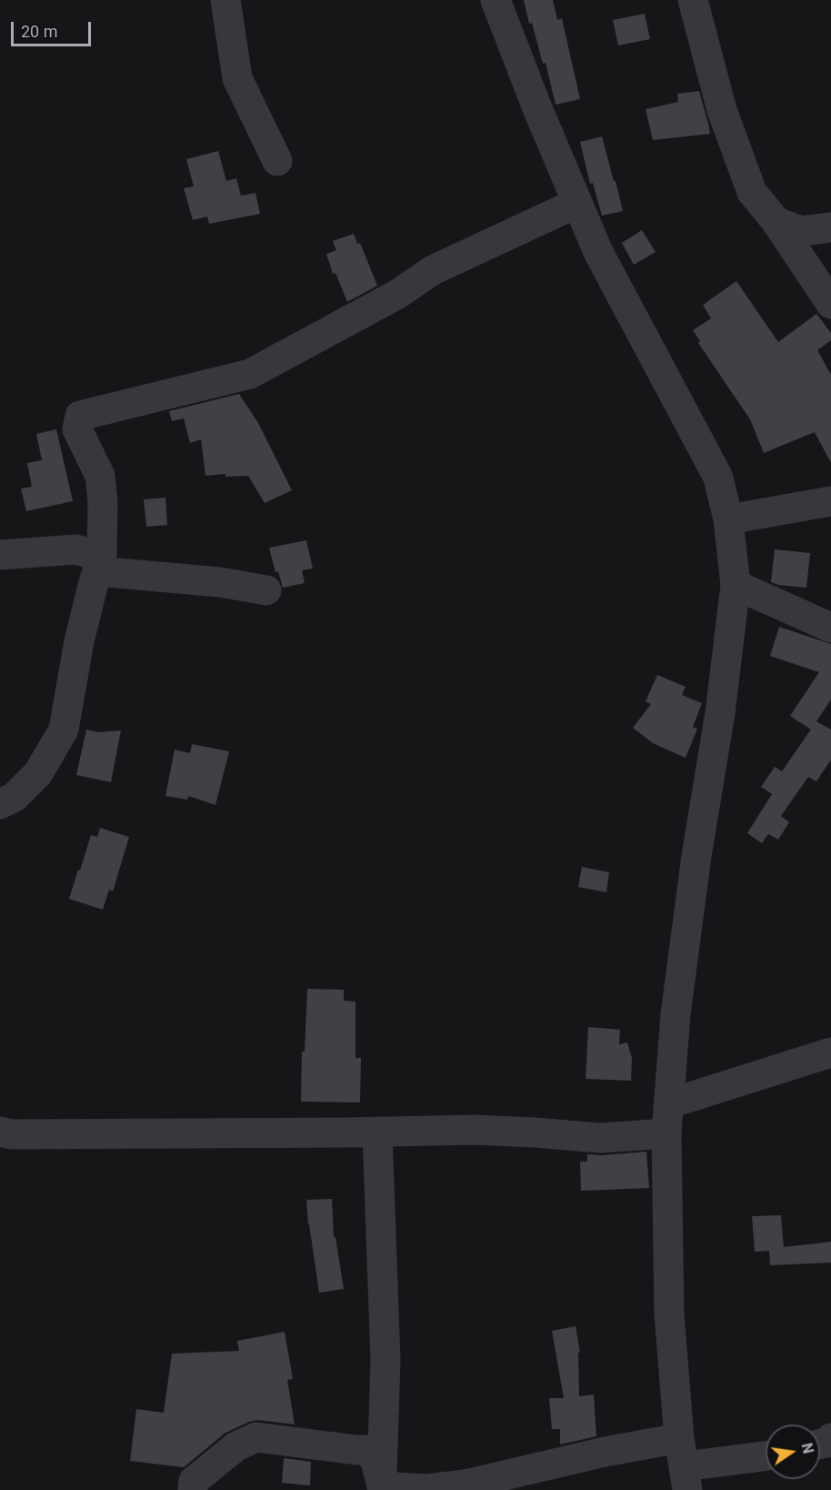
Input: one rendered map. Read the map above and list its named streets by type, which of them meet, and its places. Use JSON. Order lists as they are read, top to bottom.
{
  "scale_bar": "20 m",
  "north": "right"
}
